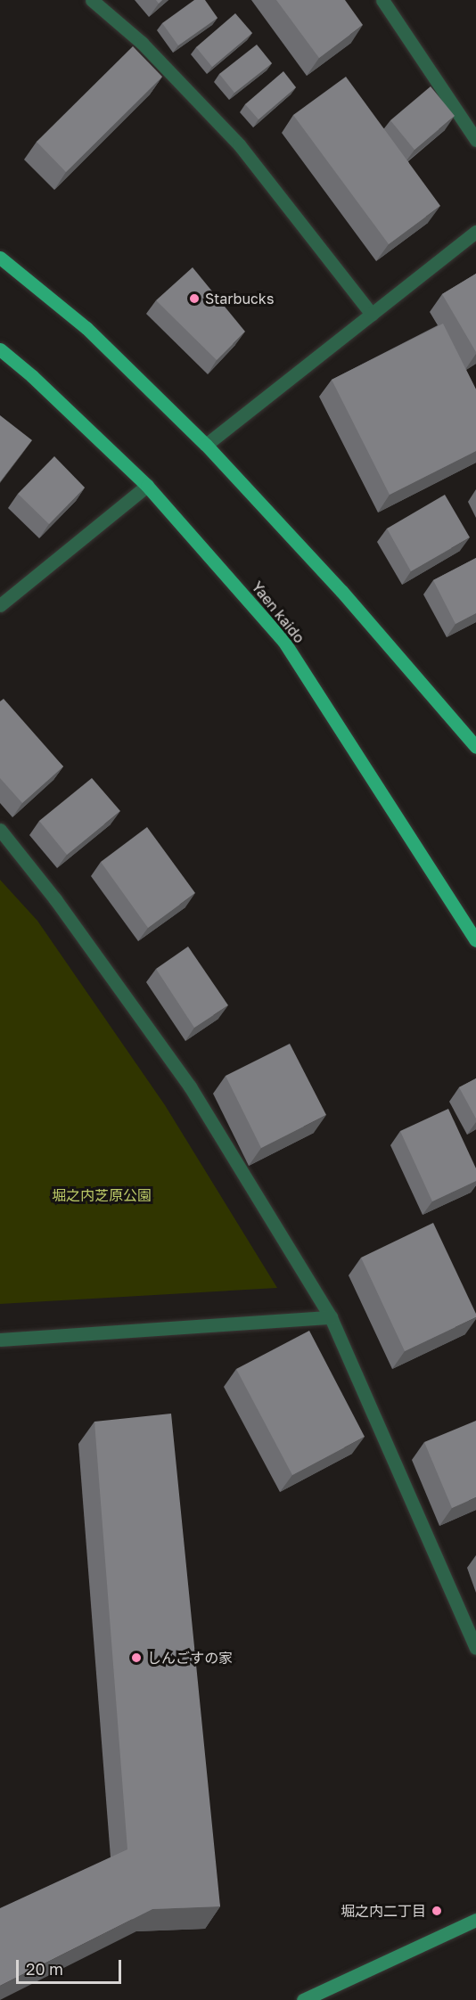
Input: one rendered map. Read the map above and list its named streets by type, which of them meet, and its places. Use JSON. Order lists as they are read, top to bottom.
{
  "streets": {
    "main road": ["Yaen kaido"]
  },
  "parks": ["堀之内芝原公園"],
  "places": ["Starbucks", "しんごすの家", "堀之内二丁目"],
  "scale_bar": "20 m"
}
